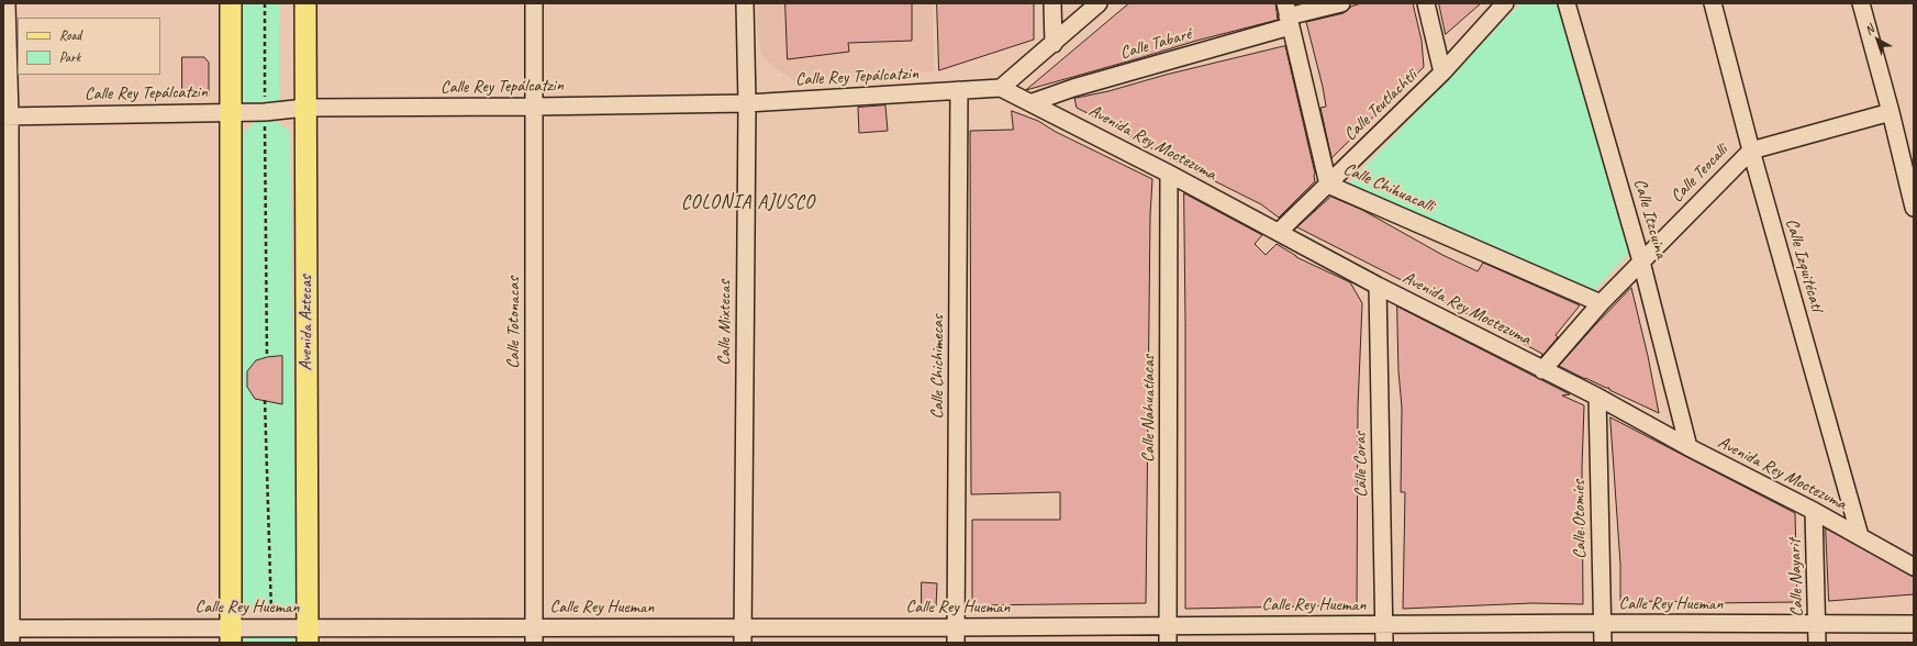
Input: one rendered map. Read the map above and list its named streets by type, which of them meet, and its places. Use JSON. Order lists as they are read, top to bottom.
{
  "streets": {
    "main road": ["Avenida Aztecas"],
    "street": [
      "Calle Tabaré",
      "Calle Rey Tepálcatzin",
      "Calle Teutlachtli",
      "Avenida Rey Moctezuma",
      "Calle Teocalli",
      "Calle Chihuacalli",
      "Calle Itzcuina",
      "Calle Izquitécatl",
      "Calle Totonacas",
      "Calle Mixtecas",
      "Calle Chichimecas",
      "Calle Nahuatlacas",
      "Calle Coras",
      "Calle Otomíes",
      "Calle Nayarit",
      "Calle Rey Hueman"
    ]
  },
  "crossings": [
    ["Calle Tabaré", "Avenida Rey Moctezuma"],
    ["Calle Tabaré", "Calle Chihuacalli"],
    ["Calle Rey Tepálcatzin", "Avenida Rey Moctezuma"],
    ["Calle Rey Tepálcatzin", "Avenida Aztecas"],
    ["Calle Rey Tepálcatzin", "Calle Totonacas"],
    ["Calle Rey Tepálcatzin", "Calle Mixtecas"],
    ["Calle Rey Tepálcatzin", "Calle Chichimecas"],
    ["Calle Teutlachtli", "Avenida Rey Moctezuma"],
    ["Calle Teutlachtli", "Calle Chihuacalli"],
    ["Avenida Rey Moctezuma", "Calle Teocalli"],
    ["Avenida Rey Moctezuma", "Calle Itzcuina"],
    ["Avenida Rey Moctezuma", "Calle Izquitécatl"],
    ["Avenida Rey Moctezuma", "Calle Nahuatlacas"],
    ["Avenida Rey Moctezuma", "Calle Coras"],
    ["Avenida Rey Moctezuma", "Calle Otomíes"],
    ["Avenida Rey Moctezuma", "Calle Nayarit"],
    ["Calle Teocalli", "Calle Chihuacalli"],
    ["Calle Teocalli", "Calle Itzcuina"],
    ["Calle Teocalli", "Calle Izquitécatl"],
    ["Avenida Aztecas", "Calle Rey Hueman"],
    ["Calle Totonacas", "Calle Rey Hueman"],
    ["Calle Mixtecas", "Calle Rey Hueman"],
    ["Calle Chichimecas", "Calle Rey Hueman"],
    ["Calle Nahuatlacas", "Calle Rey Hueman"],
    ["Calle Coras", "Calle Rey Hueman"],
    ["Calle Otomíes", "Calle Rey Hueman"],
    ["Calle Nayarit", "Calle Rey Hueman"]
  ],
  "districts": ["COLONIA AJUSCO"],
  "legend": ["Road", "Park"],
  "north": "top left"
}
